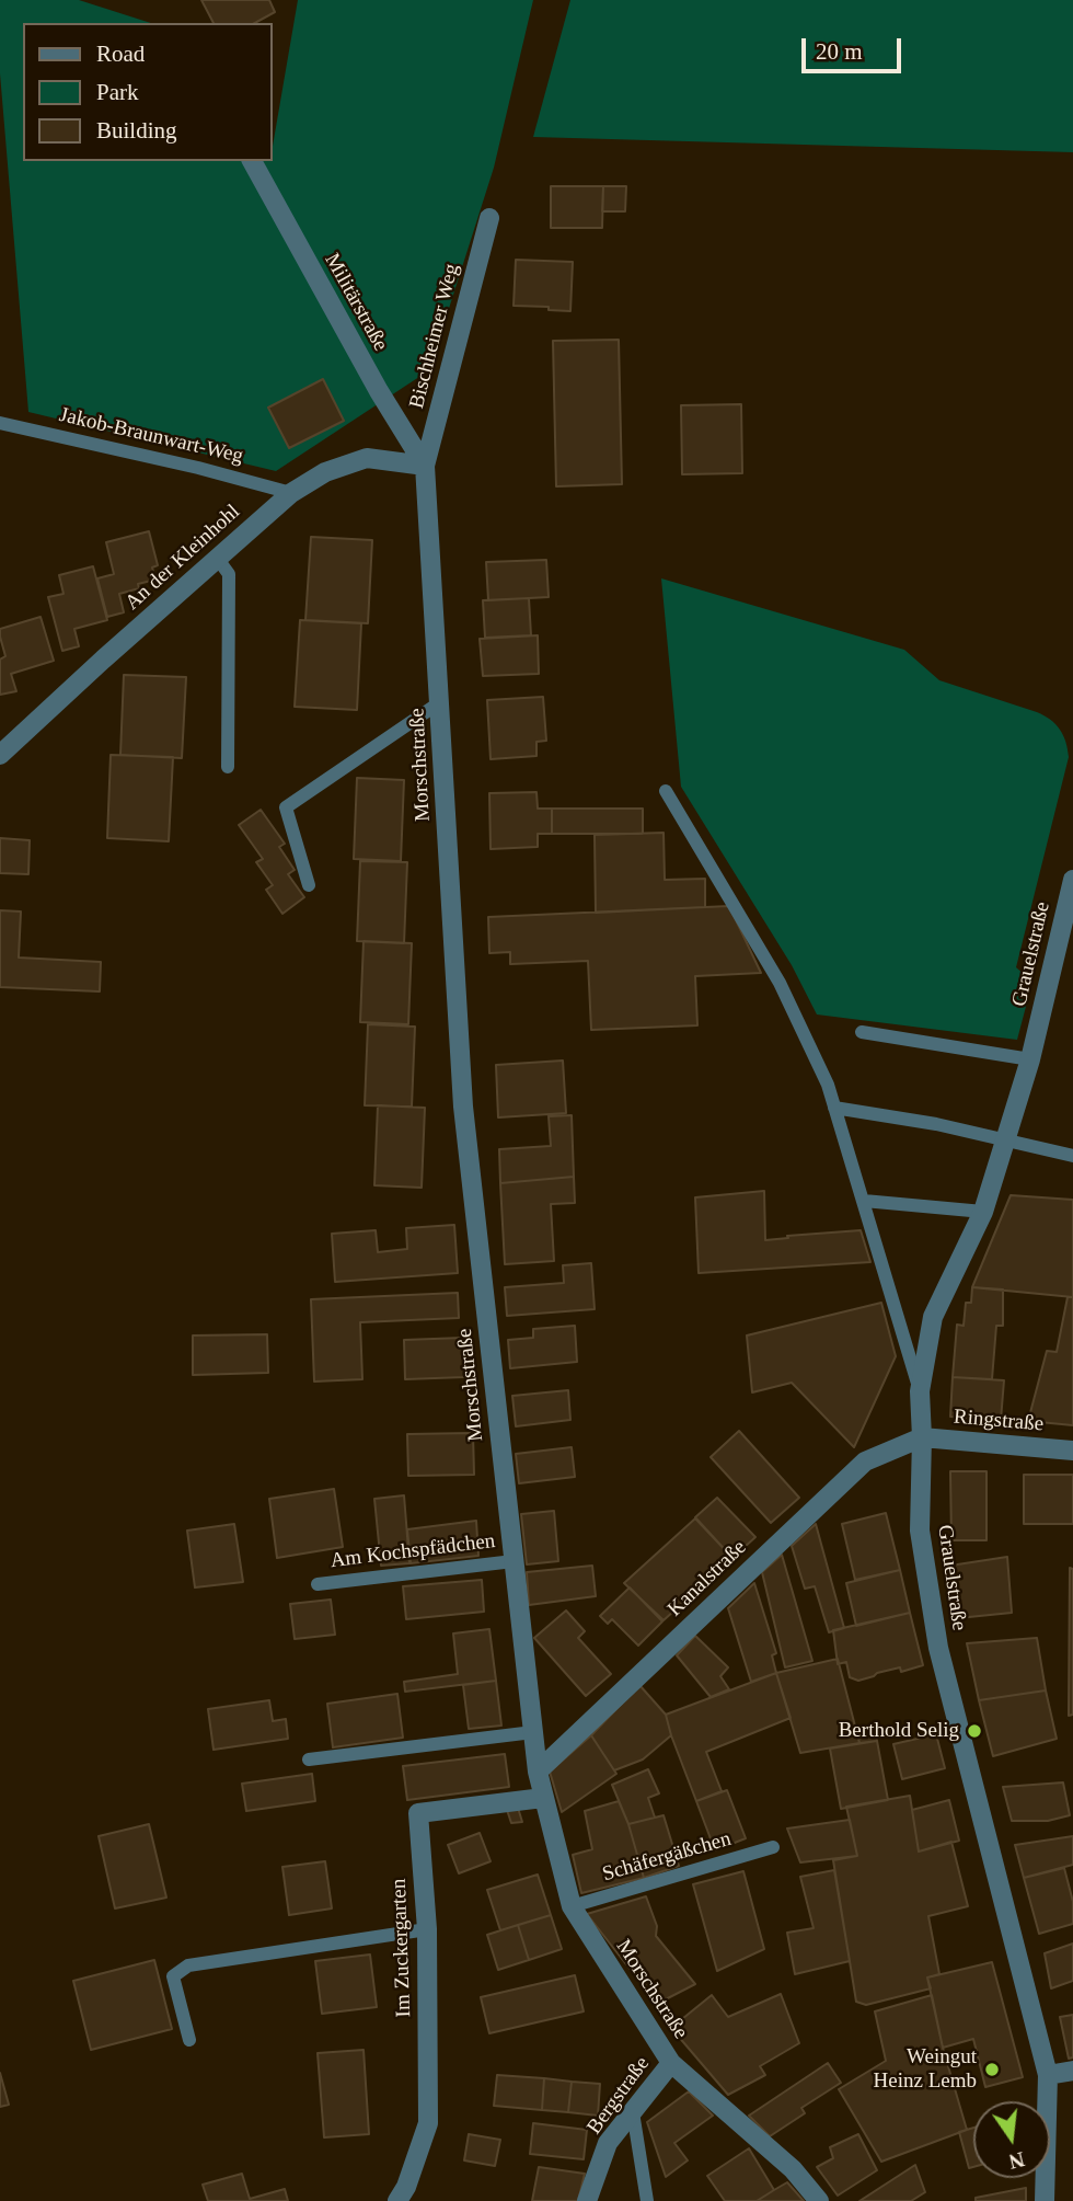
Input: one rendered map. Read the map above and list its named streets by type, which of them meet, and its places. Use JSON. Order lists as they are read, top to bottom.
{
  "streets": {
    "street": [
      "Militärstraße",
      "Bischheimer Weg",
      "An der Kleinhohl",
      "Morschstraße",
      "Grauelstraße",
      "Ringstraße",
      "Kanalstraße",
      "Im Zuckergarten",
      "Bergstraße"
    ],
    "lane": ["Jakob-Braunwart-Weg", "Am Kochspfädchen", "Schäfergäßchen"]
  },
  "crossings": [
    ["Militärstraße", "Bischheimer Weg"],
    ["Militärstraße", "An der Kleinhohl"],
    ["Militärstraße", "Morschstraße"],
    ["Bischheimer Weg", "An der Kleinhohl"],
    ["Bischheimer Weg", "Morschstraße"],
    ["Jakob-Braunwart-Weg", "An der Kleinhohl"],
    ["An der Kleinhohl", "Morschstraße"],
    ["Morschstraße", "Am Kochspfädchen"],
    ["Morschstraße", "Kanalstraße"],
    ["Morschstraße", "Schäfergäßchen"],
    ["Morschstraße", "Im Zuckergarten"],
    ["Morschstraße", "Bergstraße"],
    ["Grauelstraße", "Ringstraße"],
    ["Grauelstraße", "Kanalstraße"],
    ["Ringstraße", "Kanalstraße"]
  ],
  "places": ["Berthold Selig", "Weingut Heinz Lemb"],
  "legend": ["Road", "Park", "Building"],
  "scale_bar": "20 m",
  "north": "bottom"
}
